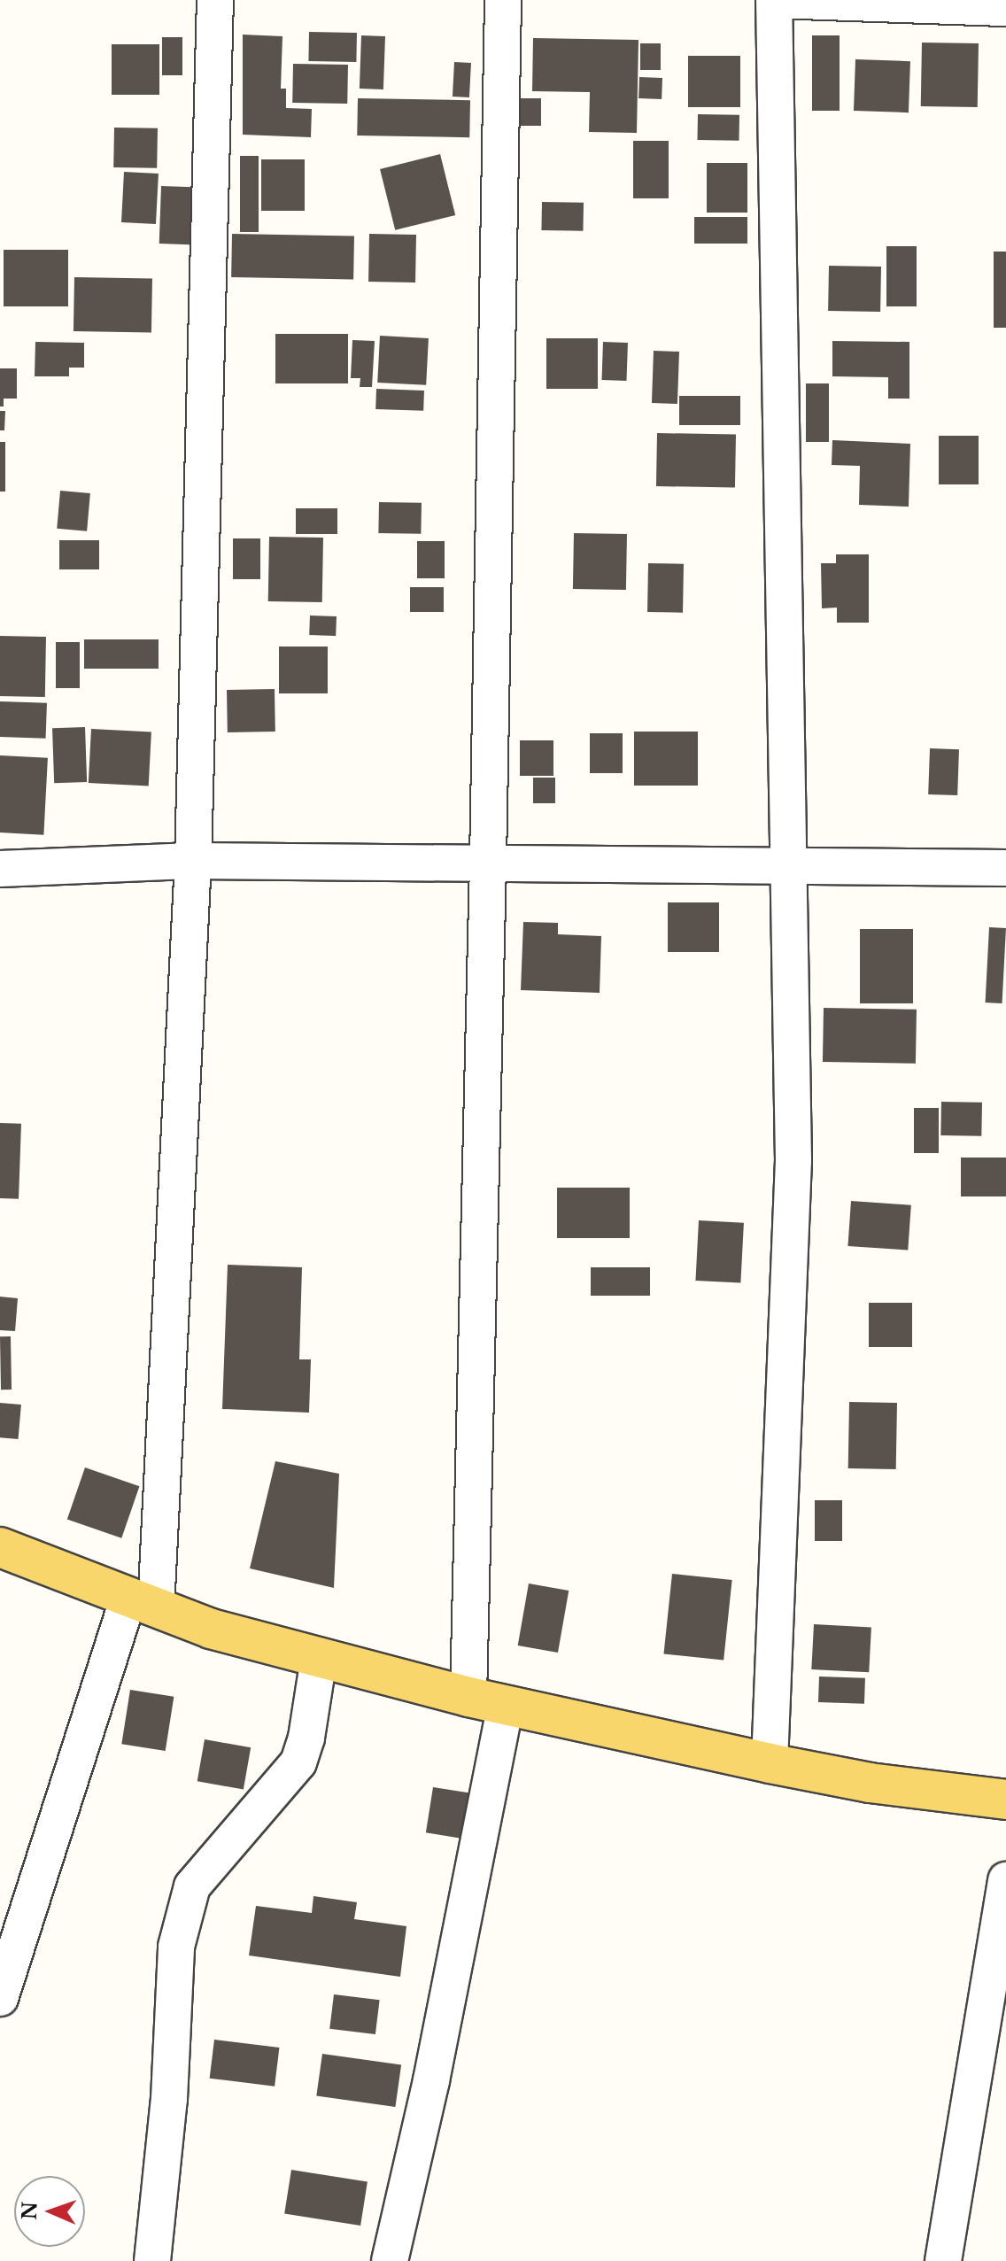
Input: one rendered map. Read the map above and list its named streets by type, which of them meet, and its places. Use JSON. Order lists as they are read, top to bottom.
{
  "north": "left"
}
